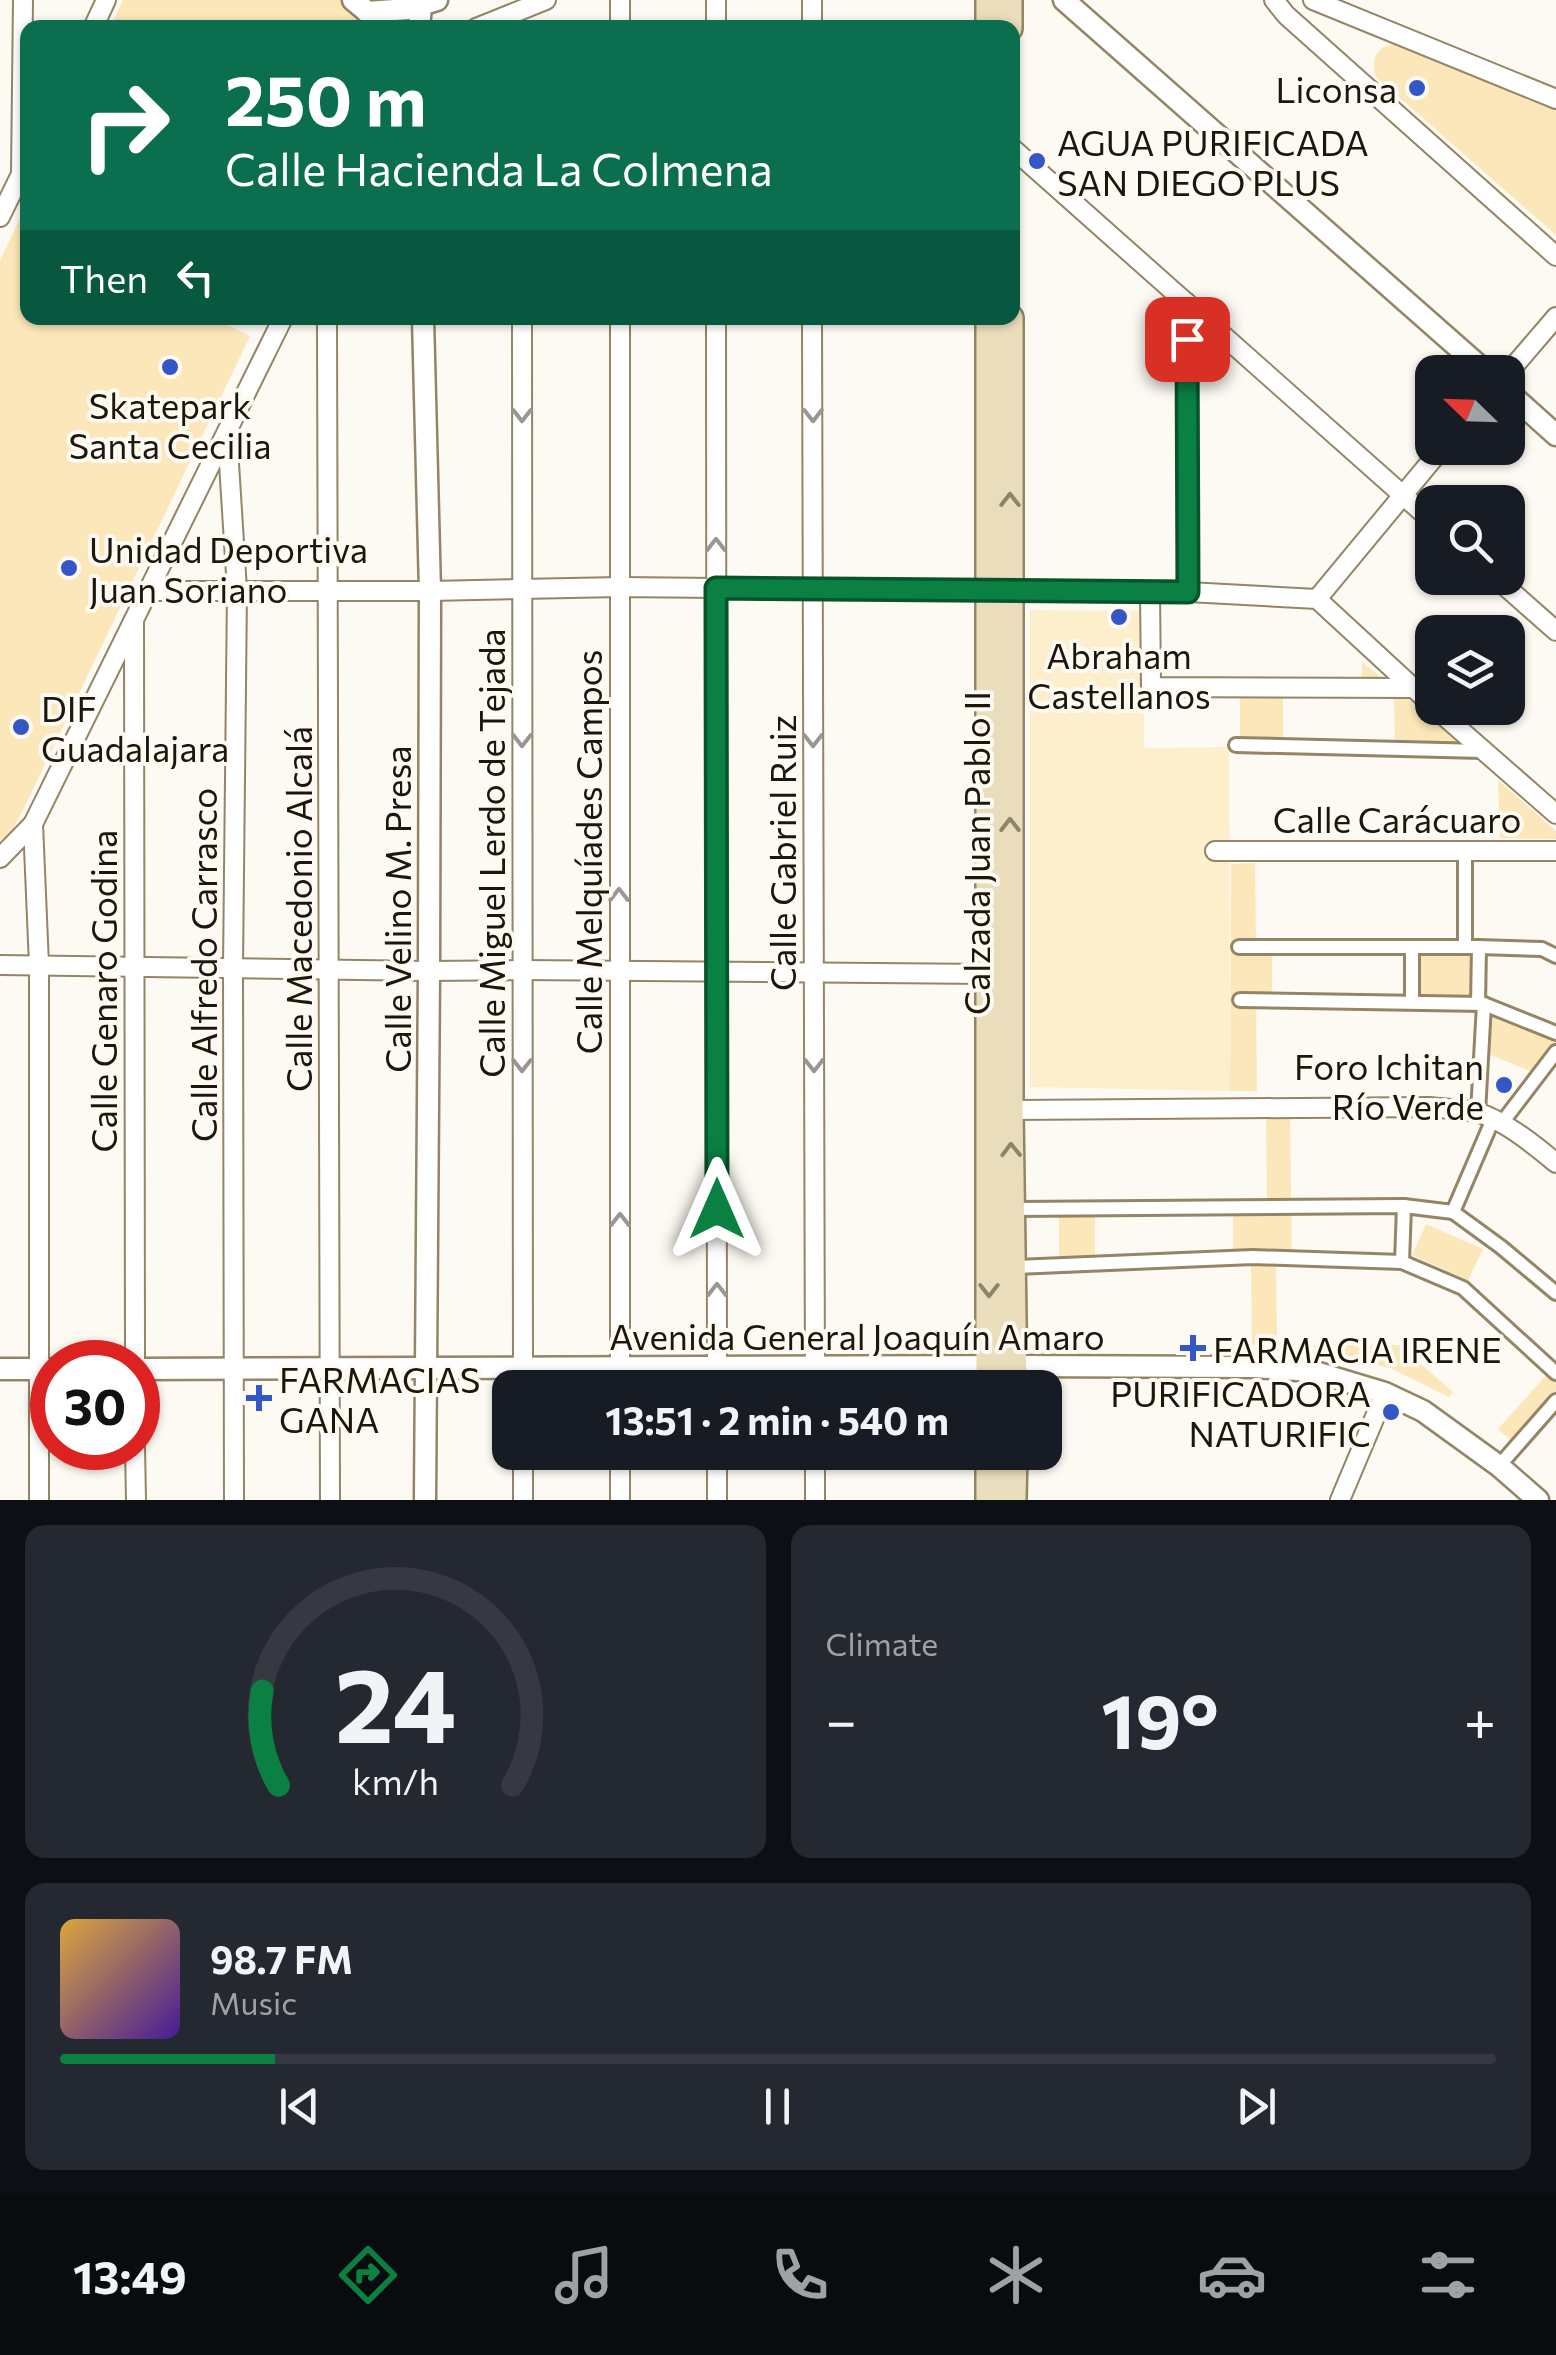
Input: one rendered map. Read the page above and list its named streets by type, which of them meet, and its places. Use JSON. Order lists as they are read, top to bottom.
{
  "streets": {
    "main road": ["Calzada Juan Pablo II"],
    "street": [
      "Calle Carácuaro",
      "Calle Melquíades Campos",
      "Calle Miguel Lerdo de Tejada",
      "Calle Gabriel Ruiz",
      "Calle Macedonio Alcalá",
      "Calle Velino M. Presa",
      "Calle Alfredo Carrasco",
      "Calle Genaro Godina",
      "Avenida General Joaquín Amaro"
    ]
  },
  "crossings": [
    ["Calle Macedonio Alcalá", "Avenida General Joaquín Amaro"],
    ["Calle Velino M. Presa", "Avenida General Joaquín Amaro"],
    ["Calle Alfredo Carrasco", "Avenida General Joaquín Amaro"]
  ],
  "one_way": ["Calle Miguel Lerdo de Tejada"],
  "places": {
    "other": [
      "Liconsa",
      "AGUA PURIFICADA SAN DIEGO PLUS",
      "Skatepark Santa Cecilia",
      "Unidad Deportiva Juan Soriano",
      "Abraham Castellanos",
      "DIF Guadalajara",
      "Foro Ichitan Río Verde",
      "PURIFICADORA NATURIFIC"
    ],
    "health": ["FARMACIA IRENE", "FARMACIAS GANA"]
  },
  "north": "top left",
  "page": {
    "turn": ["250 m", "Calle Hacienda La Colmena"],
    "then": "Then",
    "limit": "30",
    "trip": "13:51 · 2 min · 540 m",
    "tile": "Climate",
    "heat": ["−", "19°", "+"],
    "song": ["98.7 FM", "Music"],
    "tabs": "13:49",
    "gauge": ["24", "km/h"]
  }
}
